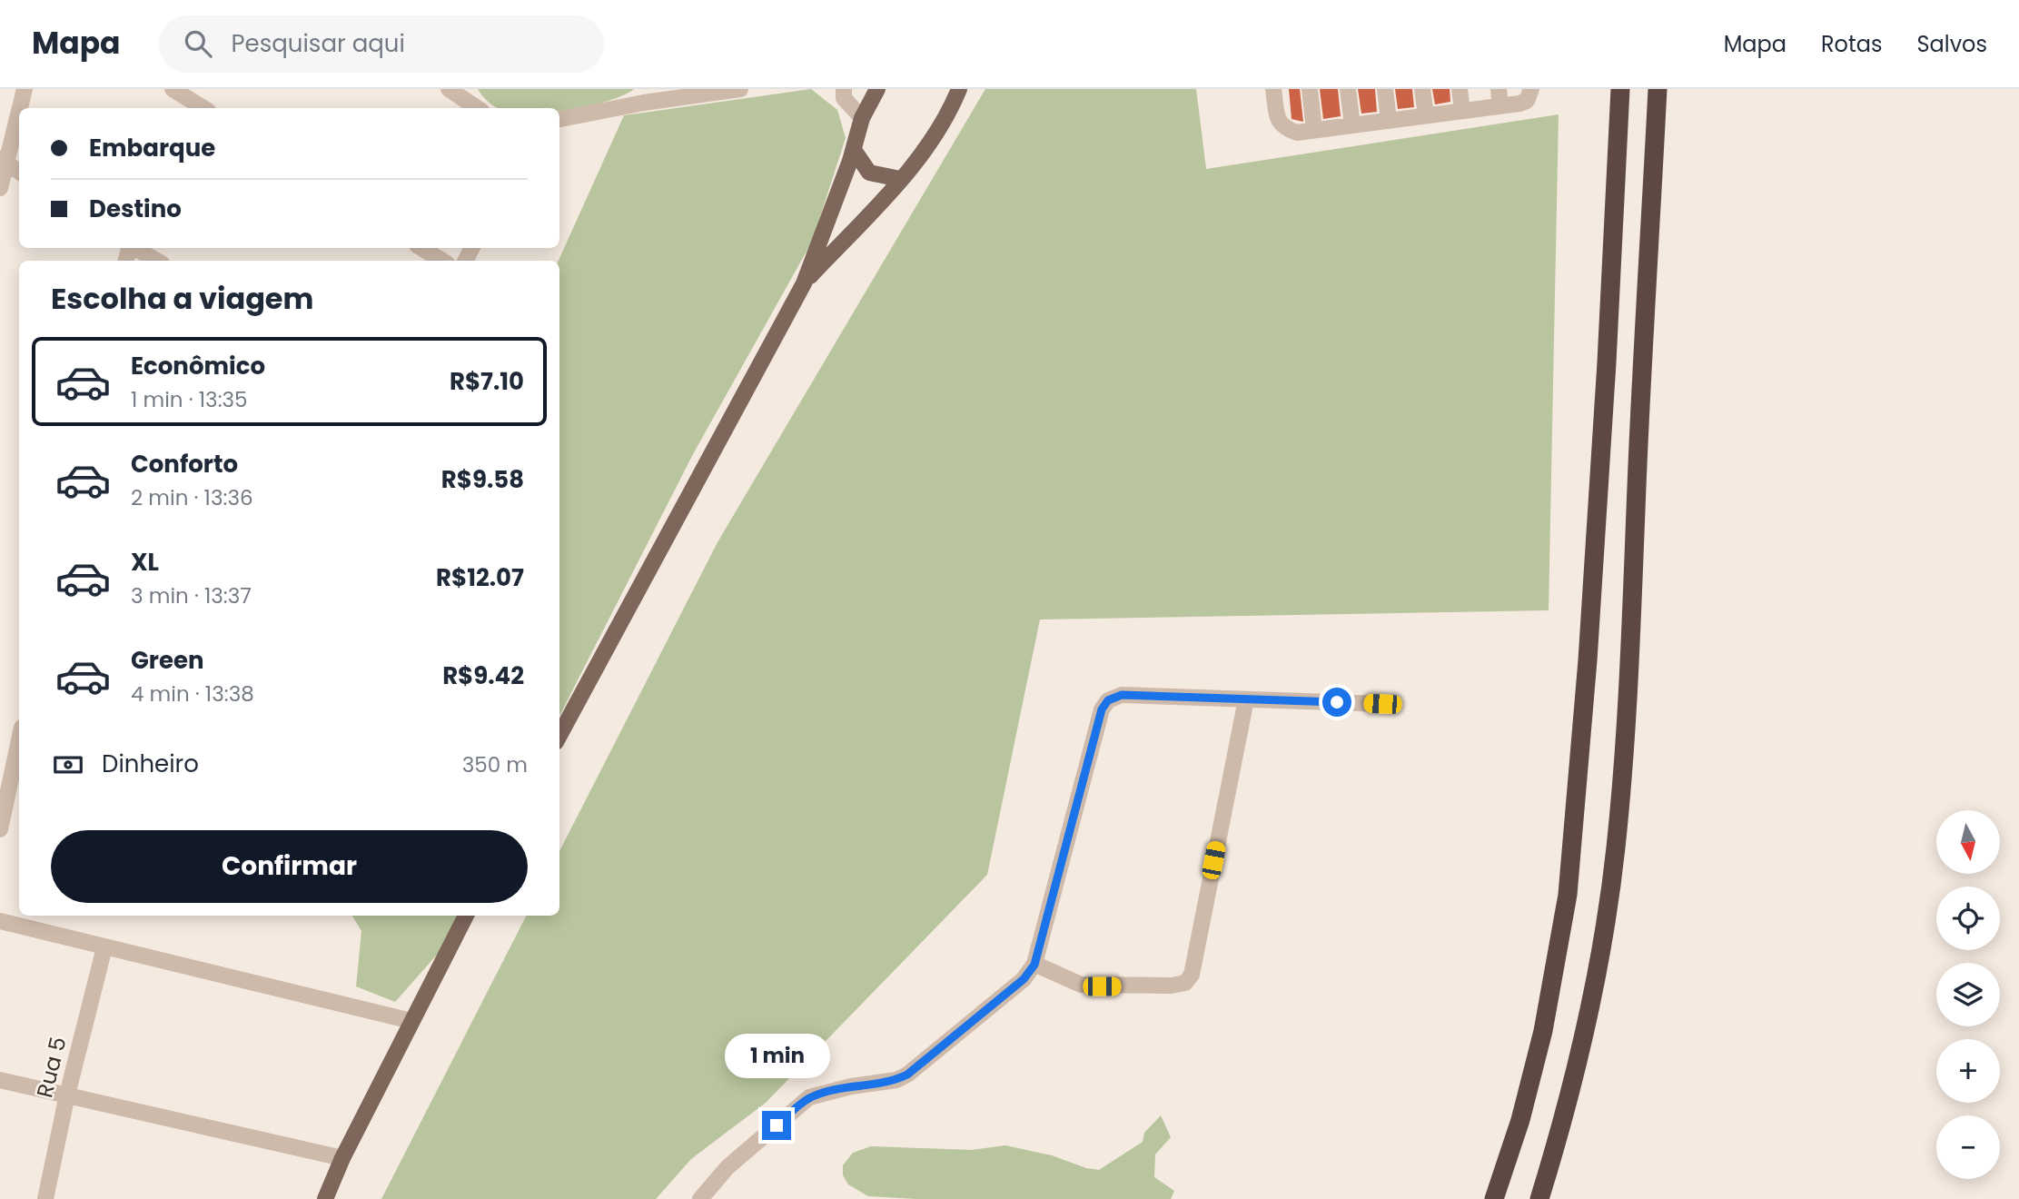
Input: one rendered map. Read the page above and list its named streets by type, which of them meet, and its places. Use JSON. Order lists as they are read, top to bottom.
{
  "streets": {
    "street": ["Rua 5"]
  },
  "north": "bottom",
  "page": {
    "header": "Mapa",
    "search": "Pesquisar aqui",
    "nav": ["Mapa", "Rotas", "Salvos"],
    "banner": ["Embarque", "Destino"],
    "heading": "Escolha a viagem",
    "list": [
      {
        "name": "Econômico",
        "note": "1 min · 13:35",
        "value": "R$7.10"
      },
      {
        "name": "Conforto",
        "note": "2 min · 13:36",
        "value": "R$9.58"
      },
      {
        "name": "XL",
        "note": "3 min · 13:37",
        "value": "R$12.07"
      },
      {
        "name": "Green",
        "note": "4 min · 13:38",
        "value": "R$9.42"
      }
    ],
    "pay": ["Dinheiro", "350 m"],
    "map_buttons": ["+", "−"],
    "buttons": "Confirmar",
    "bubble": "1 min"
  }
}
